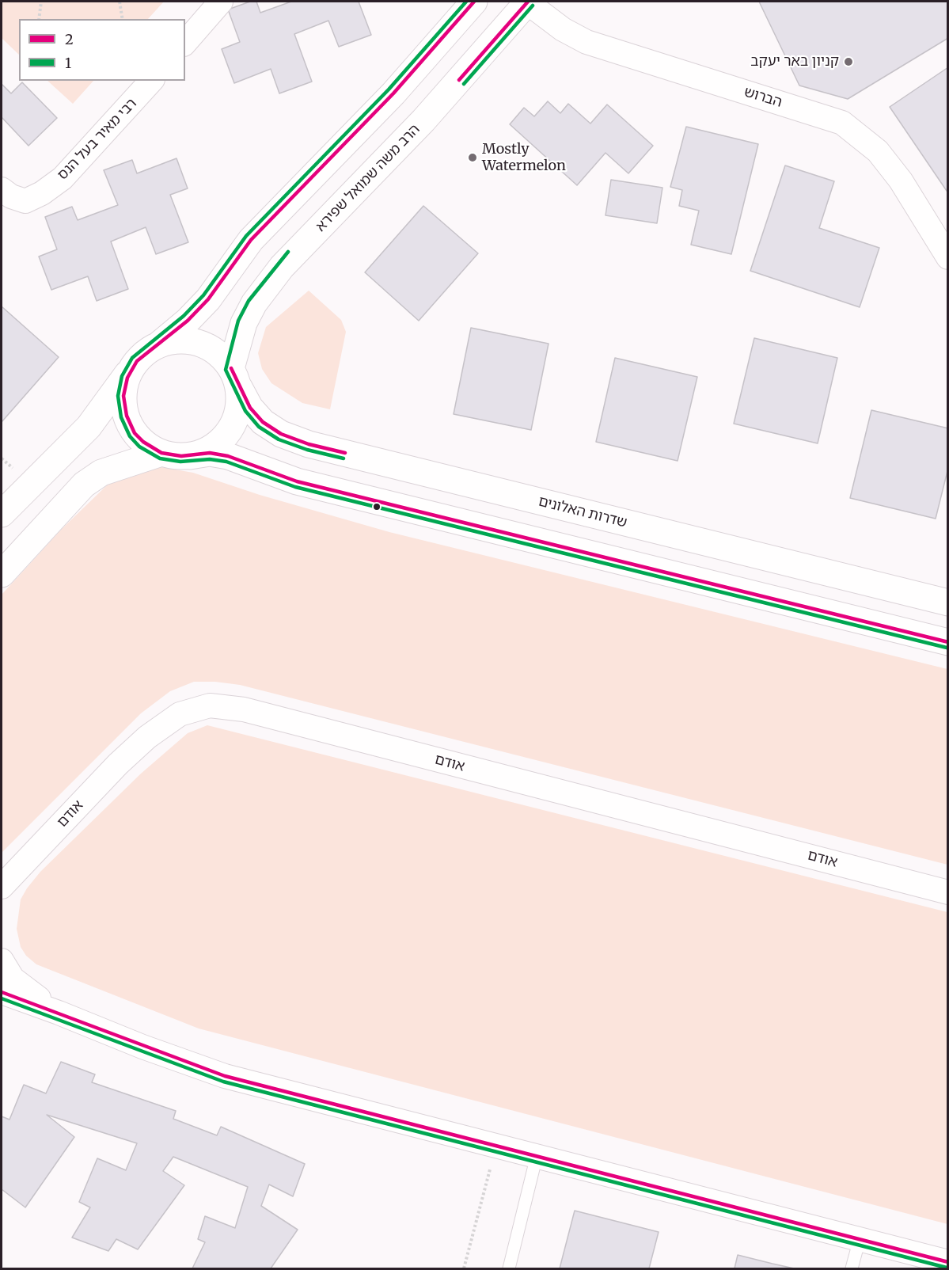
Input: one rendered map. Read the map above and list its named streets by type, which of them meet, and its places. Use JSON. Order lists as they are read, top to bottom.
{
  "streets": {
    "main road": ["הרב משה שמואל שפירא", "שדרות האלונים"],
    "street": ["הברוש", "רבי מאיר בעל הנס", "אודם"]
  },
  "crossings": [
    ["הברוש", "הרב משה שמואל שפירא"],
    ["הרב משה שמואל שפירא", "שדרות האלונים"]
  ],
  "places": ["קניון באר יעקב", "Mostly Watermelon"],
  "lines": ["transit line 2", "transit line 1"],
  "legend": ["2", "1"]
}
